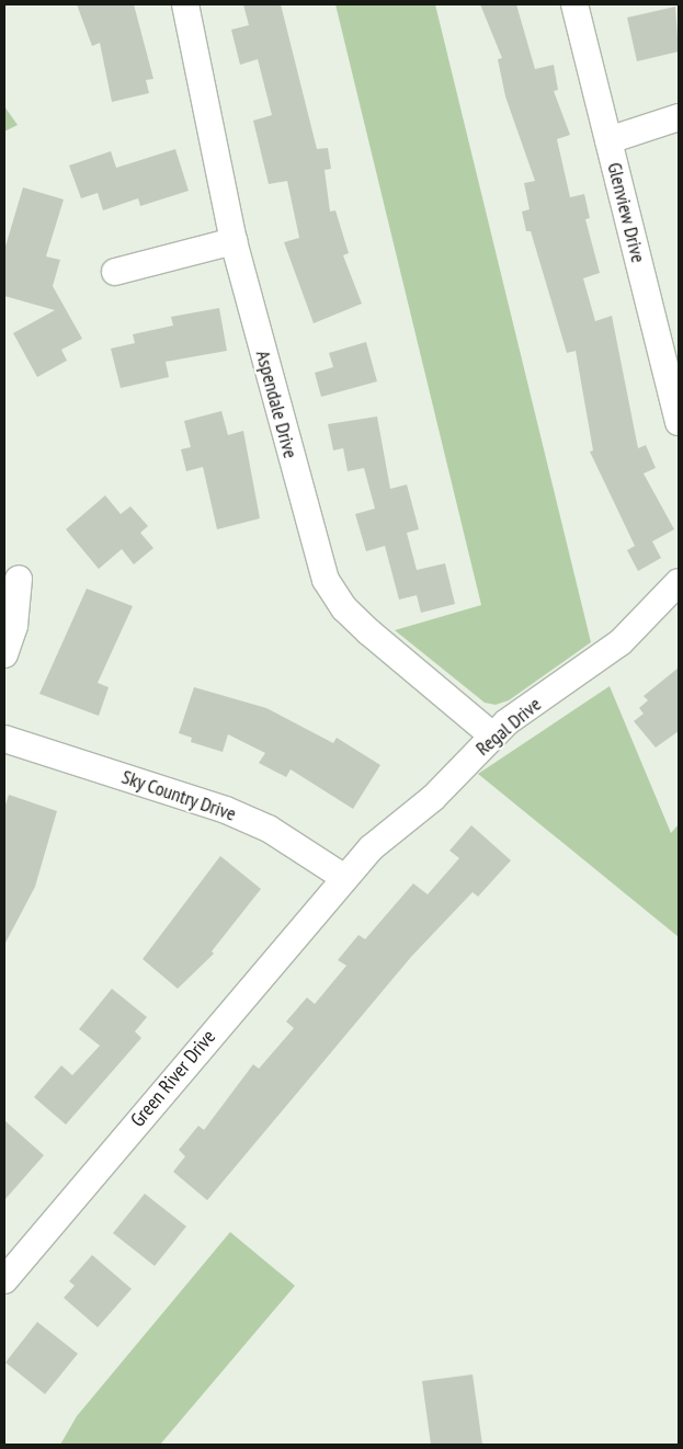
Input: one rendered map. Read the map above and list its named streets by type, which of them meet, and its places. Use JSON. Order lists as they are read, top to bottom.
{
  "streets": {
    "street": [
      "Glenview Drive",
      "Aspendale Drive",
      "Regal Drive",
      "Sky Country Drive",
      "Green River Drive"
    ]
  },
  "crossings": [
    ["Aspendale Drive", "Regal Drive"],
    ["Regal Drive", "Sky Country Drive"],
    ["Regal Drive", "Green River Drive"],
    ["Sky Country Drive", "Green River Drive"]
  ]
}
